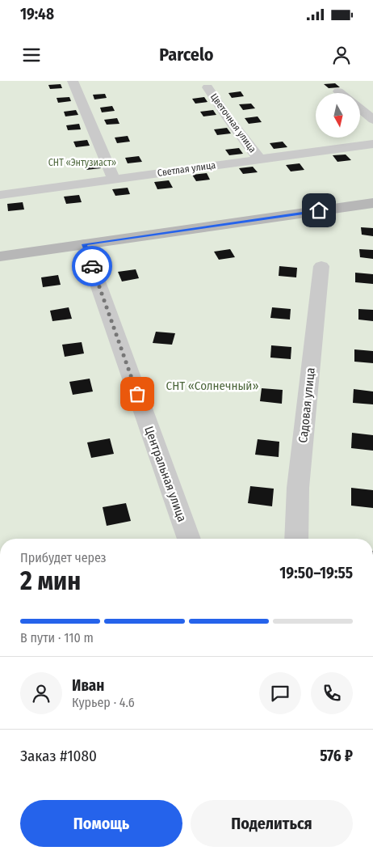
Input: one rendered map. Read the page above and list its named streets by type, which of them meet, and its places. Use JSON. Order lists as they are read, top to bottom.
{
  "streets": {
    "street": [
      "Цветочная улица",
      "Светлая улица",
      "Садовая улица",
      "Центральная улица"
    ]
  },
  "crossings": [
    ["Цветочная улица", "Светлая улица"]
  ],
  "parks": ["СНТ «Энтузиаст»", "СНТ «Солнечный»"],
  "north": "bottom",
  "page": {
    "status": "19:48",
    "header": "Parcelo",
    "heading": ["2 мин", "Прибудет через", "19:50–19:55"],
    "panel": [
      "Иван",
      "Курьер · 4.6",
      "Заказ #1080",
      "576 ₽"
    ],
    "bar": "В пути · 110 m",
    "buttons": ["Помощь", "Поделиться"]
  }
}
